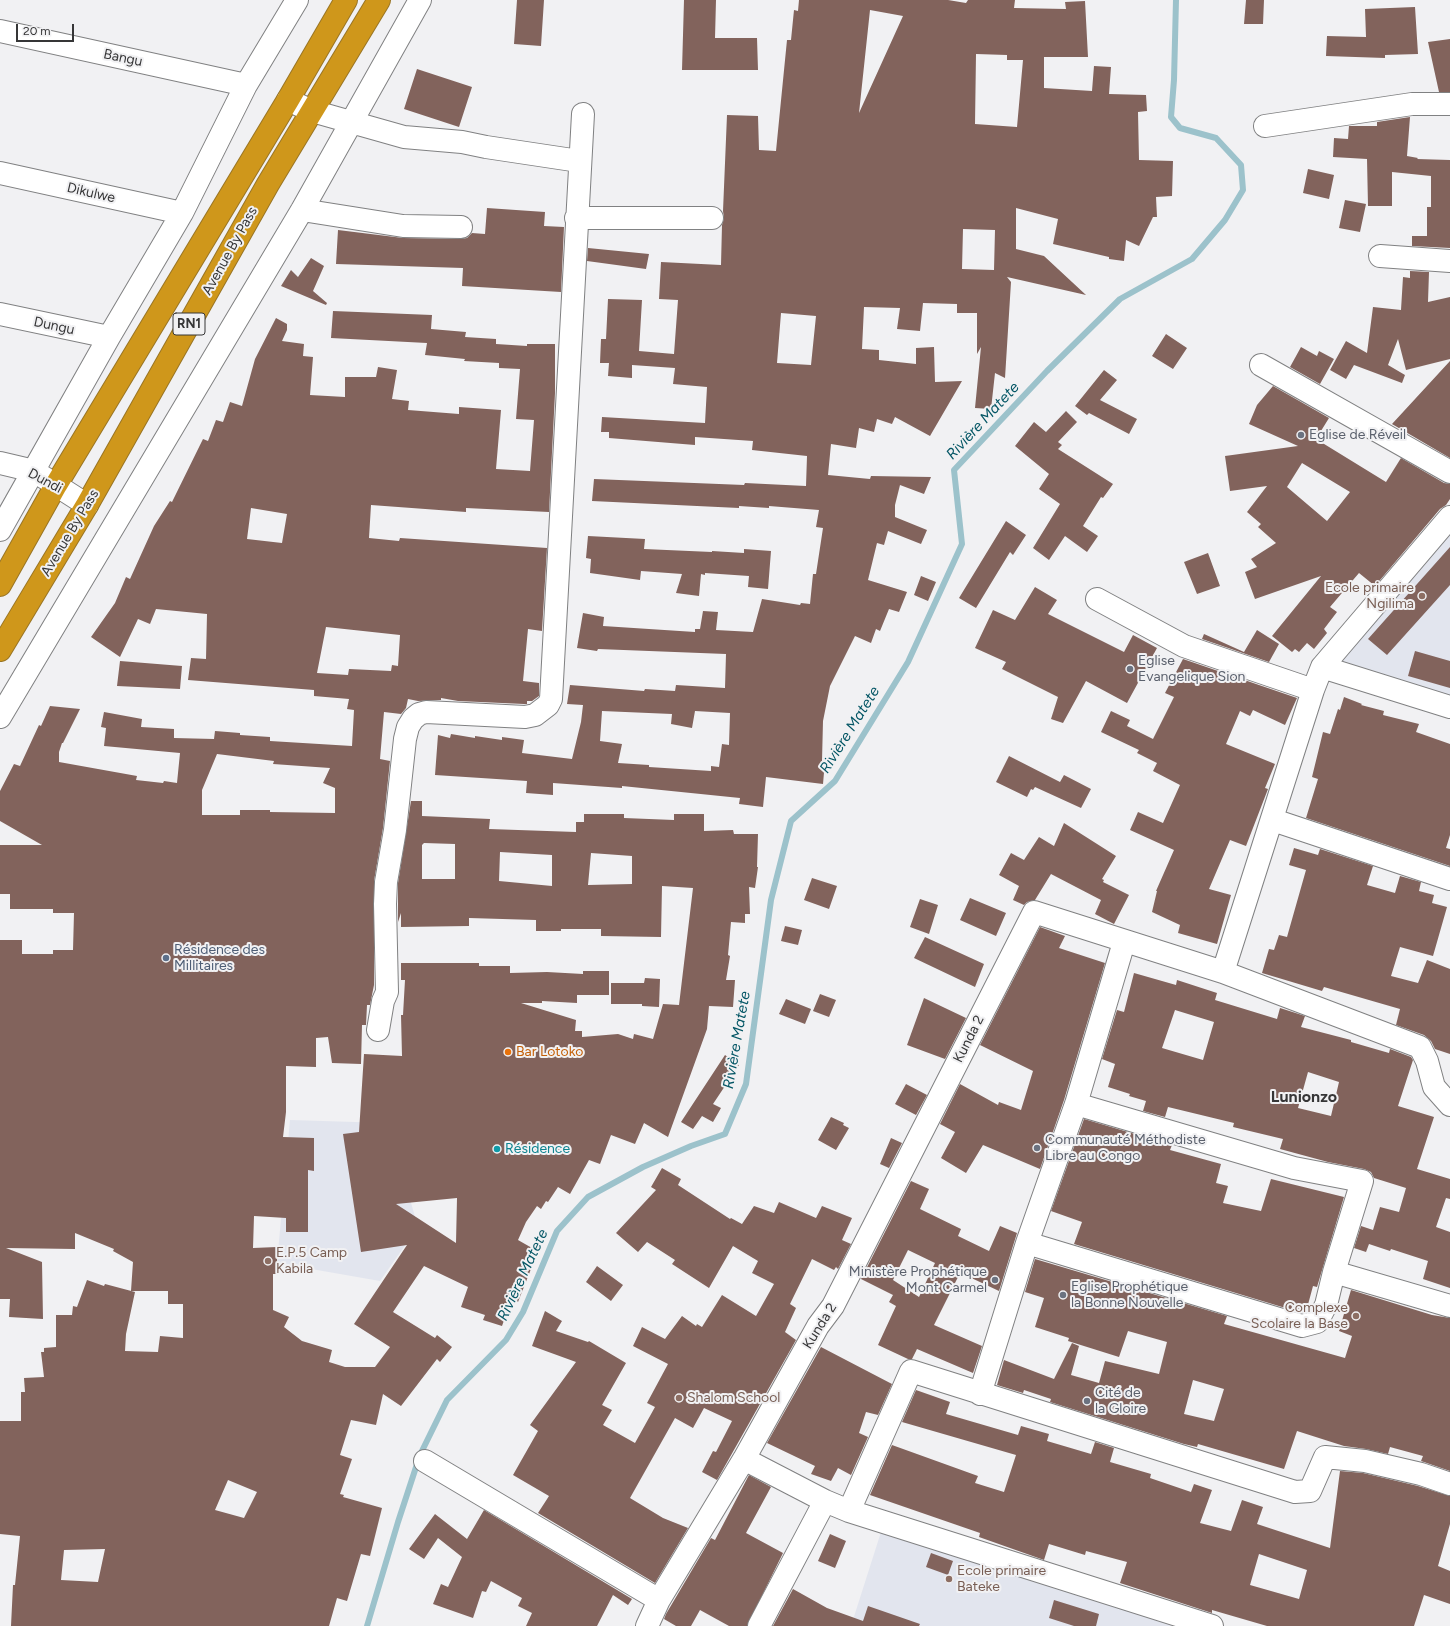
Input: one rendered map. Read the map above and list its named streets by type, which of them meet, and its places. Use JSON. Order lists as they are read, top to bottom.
{
  "streets": {
    "highway": ["Avenue By Pass", "RN1"],
    "street": [
      "Bangu",
      "Dikulwe",
      "Dungu",
      "Dundi",
      "Kunda 2"
    ]
  },
  "crossings": [
    ["Avenue By Pass", "Dundi"]
  ],
  "districts": ["Lunionzo"],
  "water": ["Rivière Matete"],
  "places": [
    "Eglise de Réveil",
    "Ecole primaire Ngilima",
    "Eglise Evangelique Sion",
    "Résidence des Millitaires",
    "Bar Lotoko",
    "Communauté Méthodiste Libre au Congo",
    "Résidence",
    "E.P.5 Camp Kabila",
    "Ministère Prophétique Mont Carmel",
    "Eglise Prophétique la Bonne Nouvelle",
    "Complexe Scolaire la Base",
    "Shalom School",
    "Cité de la Gloire",
    "Ecole primaire Bateke"
  ],
  "scale_bar": "20 m"
}
